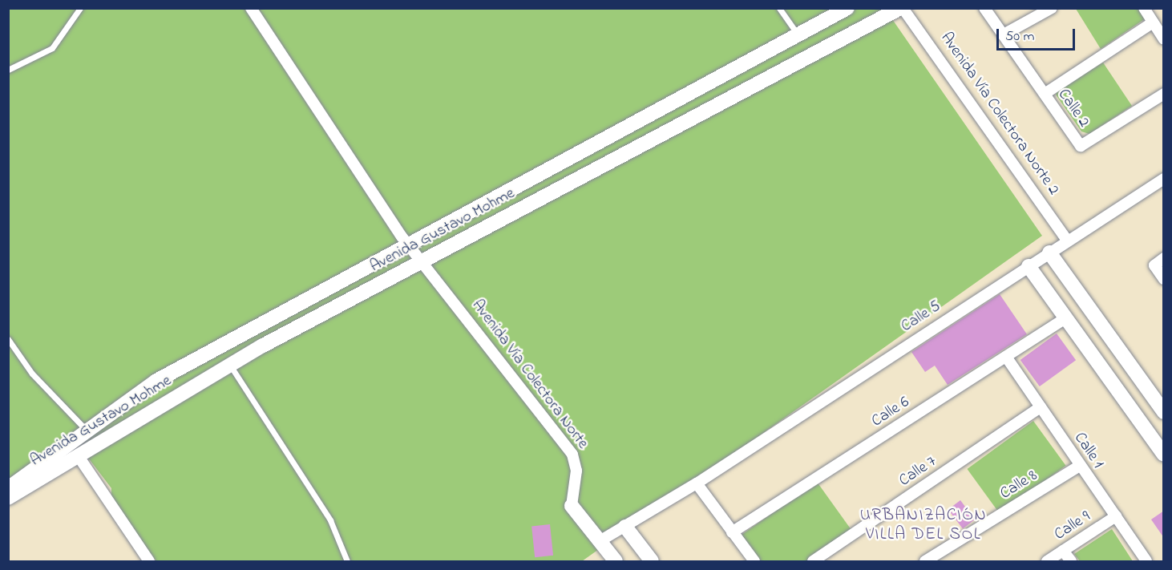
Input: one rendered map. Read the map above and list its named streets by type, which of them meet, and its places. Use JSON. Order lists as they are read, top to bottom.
{
  "streets": {
    "street": [
      "Calle 2",
      "Avenida Vía Colectora Norte 2",
      "Avenida Gustavo Mohme",
      "Calle 5",
      "Avenida Vía Colectora Norte",
      "Calle 6",
      "Calle 1",
      "Calle 7",
      "Calle 8",
      "Calle 9"
    ]
  },
  "crossings": [
    ["Avenida Vía Colectora Norte 2", "Avenida Gustavo Mohme"],
    ["Avenida Vía Colectora Norte 2", "Calle 5"],
    ["Avenida Gustavo Mohme", "Avenida Vía Colectora Norte"],
    ["Calle 5", "Avenida Vía Colectora Norte"],
    ["Calle 6", "Calle 1"],
    ["Calle 1", "Calle 7"],
    ["Calle 1", "Calle 8"],
    ["Calle 1", "Calle 9"]
  ],
  "districts": ["URBANIZACIÓN VILLA DEL SOL"],
  "scale_bar": "50 m"
}
